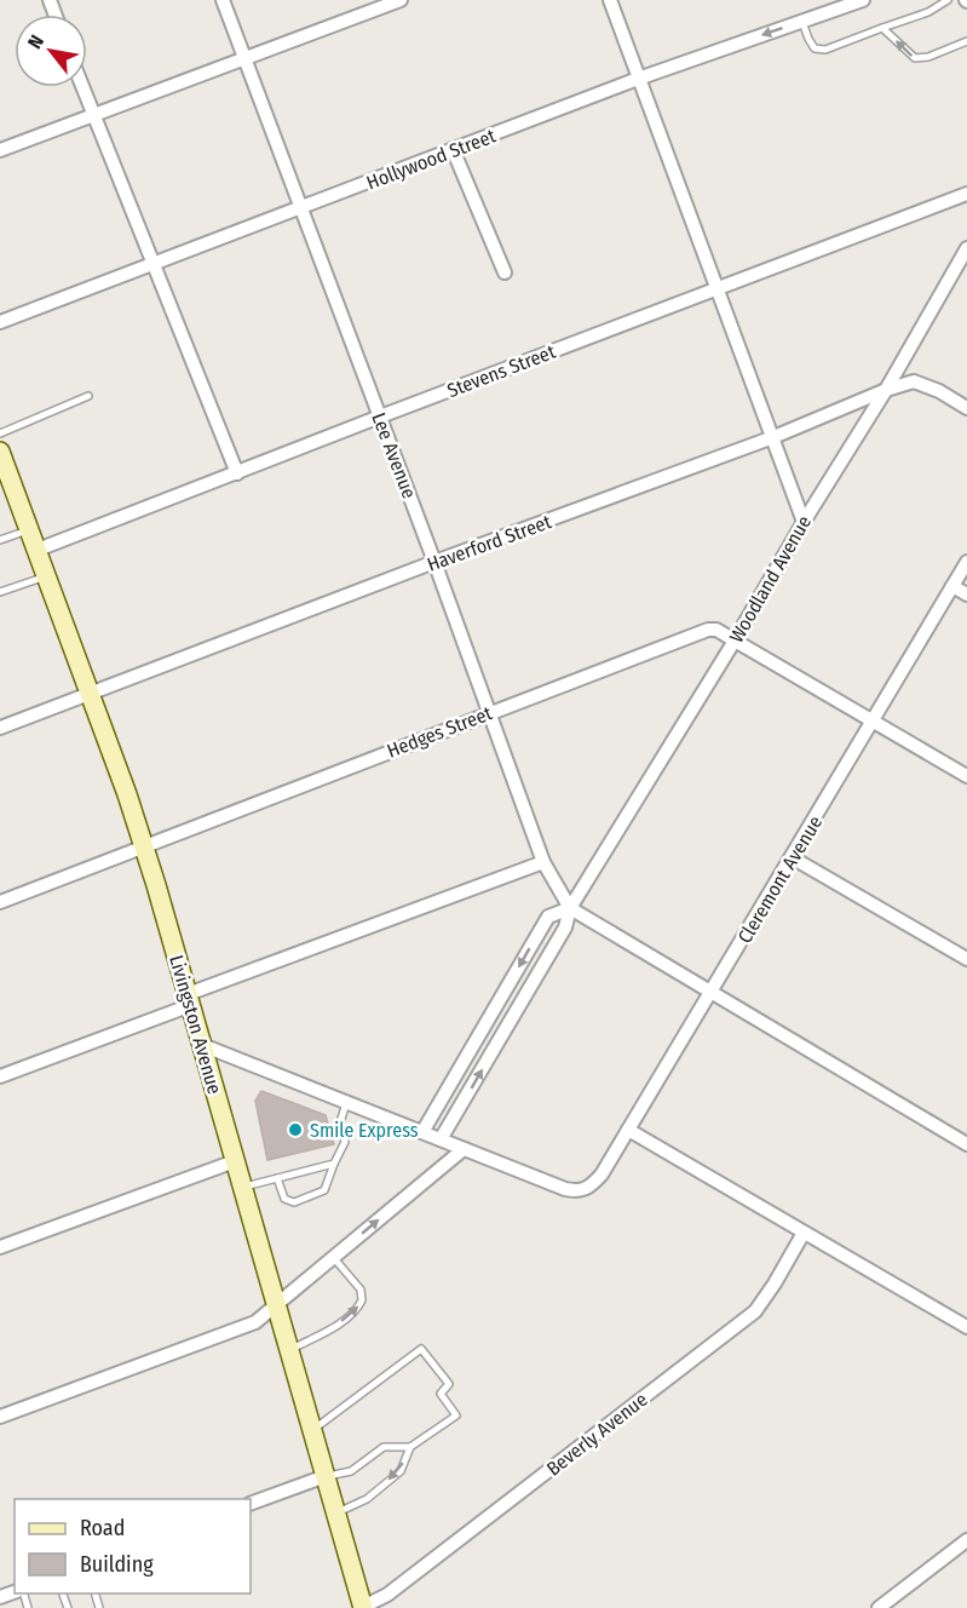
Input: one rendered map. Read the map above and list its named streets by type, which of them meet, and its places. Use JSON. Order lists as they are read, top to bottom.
{
  "streets": {
    "main road": ["Livingston Avenue"],
    "street": [
      "Hollywood Street",
      "Stevens Street",
      "Lee Avenue",
      "Haverford Street",
      "Woodland Avenue",
      "Hedges Street",
      "Cleremont Avenue",
      "Beverly Avenue"
    ]
  },
  "crossings": [
    ["Hollywood Street", "Lee Avenue"],
    ["Stevens Street", "Lee Avenue"],
    ["Stevens Street", "Livingston Avenue"],
    ["Lee Avenue", "Haverford Street"],
    ["Lee Avenue", "Woodland Avenue"],
    ["Lee Avenue", "Hedges Street"],
    ["Haverford Street", "Woodland Avenue"],
    ["Haverford Street", "Livingston Avenue"],
    ["Woodland Avenue", "Hedges Street"],
    ["Hedges Street", "Cleremont Avenue"],
    ["Hedges Street", "Livingston Avenue"],
    ["Livingston Avenue", "Beverly Avenue"]
  ],
  "places": ["Smile Express"],
  "legend": ["Road", "Building"],
  "north": "top left"
}
